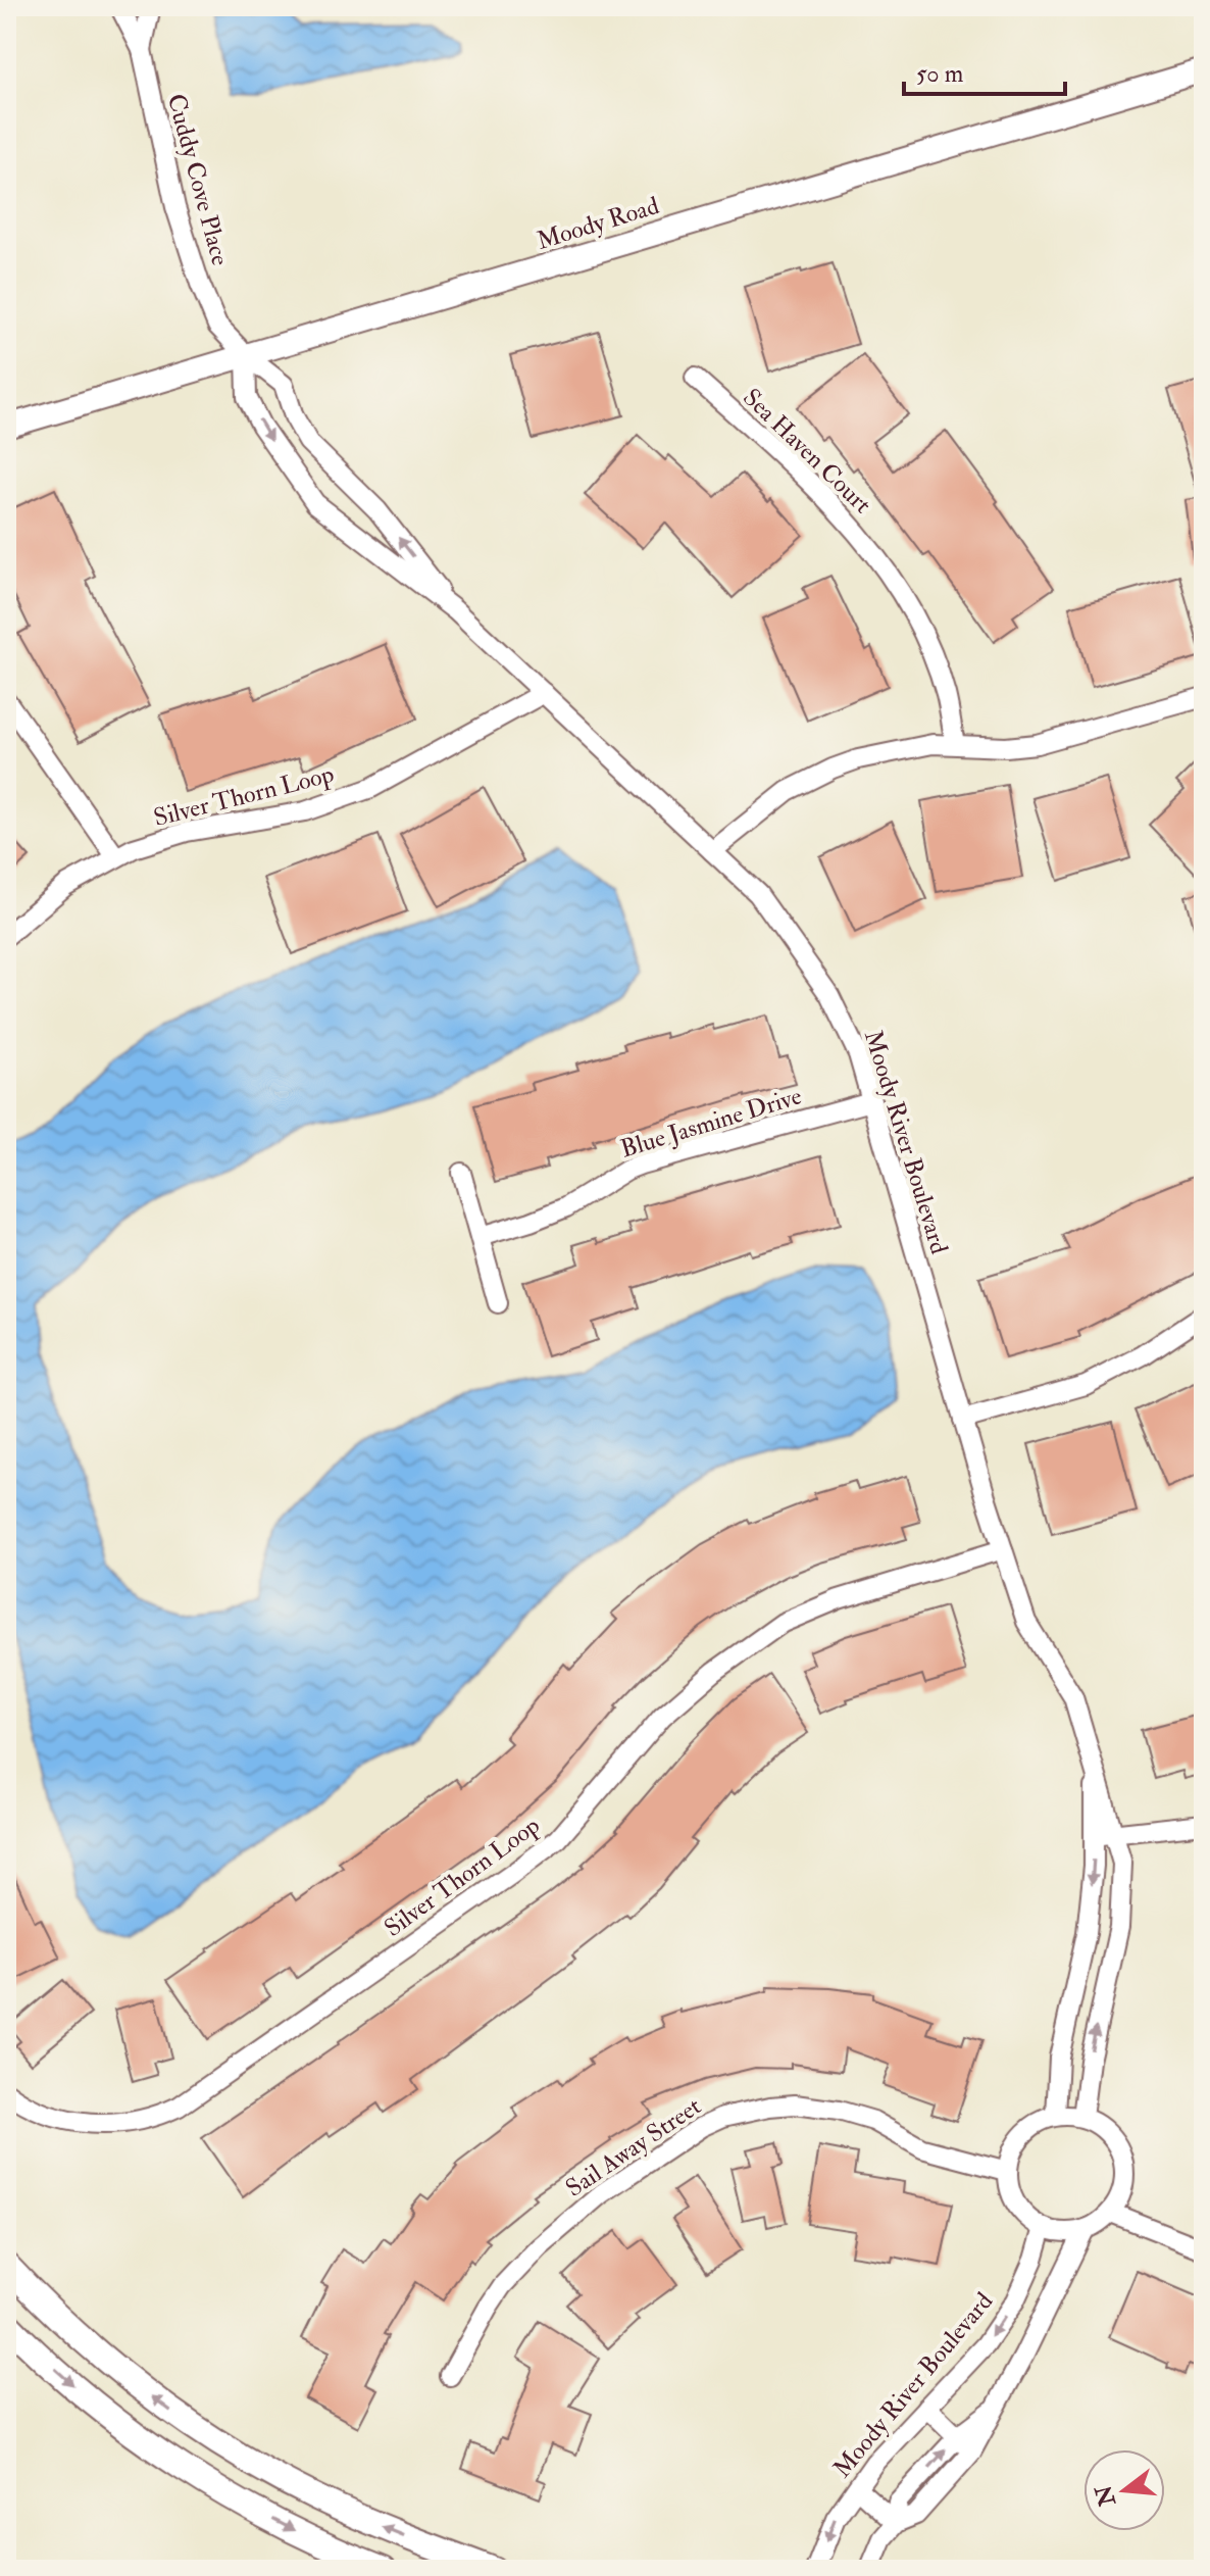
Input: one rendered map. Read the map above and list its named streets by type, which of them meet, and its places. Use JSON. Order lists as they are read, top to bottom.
{
  "streets": {
    "street": [
      "Cuddy Cove Place",
      "Moody Road",
      "Sea Haven Court",
      "Silver Thorn Loop",
      "Blue Jasmine Drive",
      "Moody River Boulevard",
      "Sail Away Street"
    ]
  },
  "crossings": [
    ["Cuddy Cove Place", "Moody Road"],
    ["Cuddy Cove Place", "Moody River Boulevard"],
    ["Moody Road", "Moody River Boulevard"],
    ["Silver Thorn Loop", "Moody River Boulevard"],
    ["Blue Jasmine Drive", "Moody River Boulevard"],
    ["Moody River Boulevard", "Sail Away Street"]
  ],
  "scale_bar": "50 m",
  "north": "left"
}
